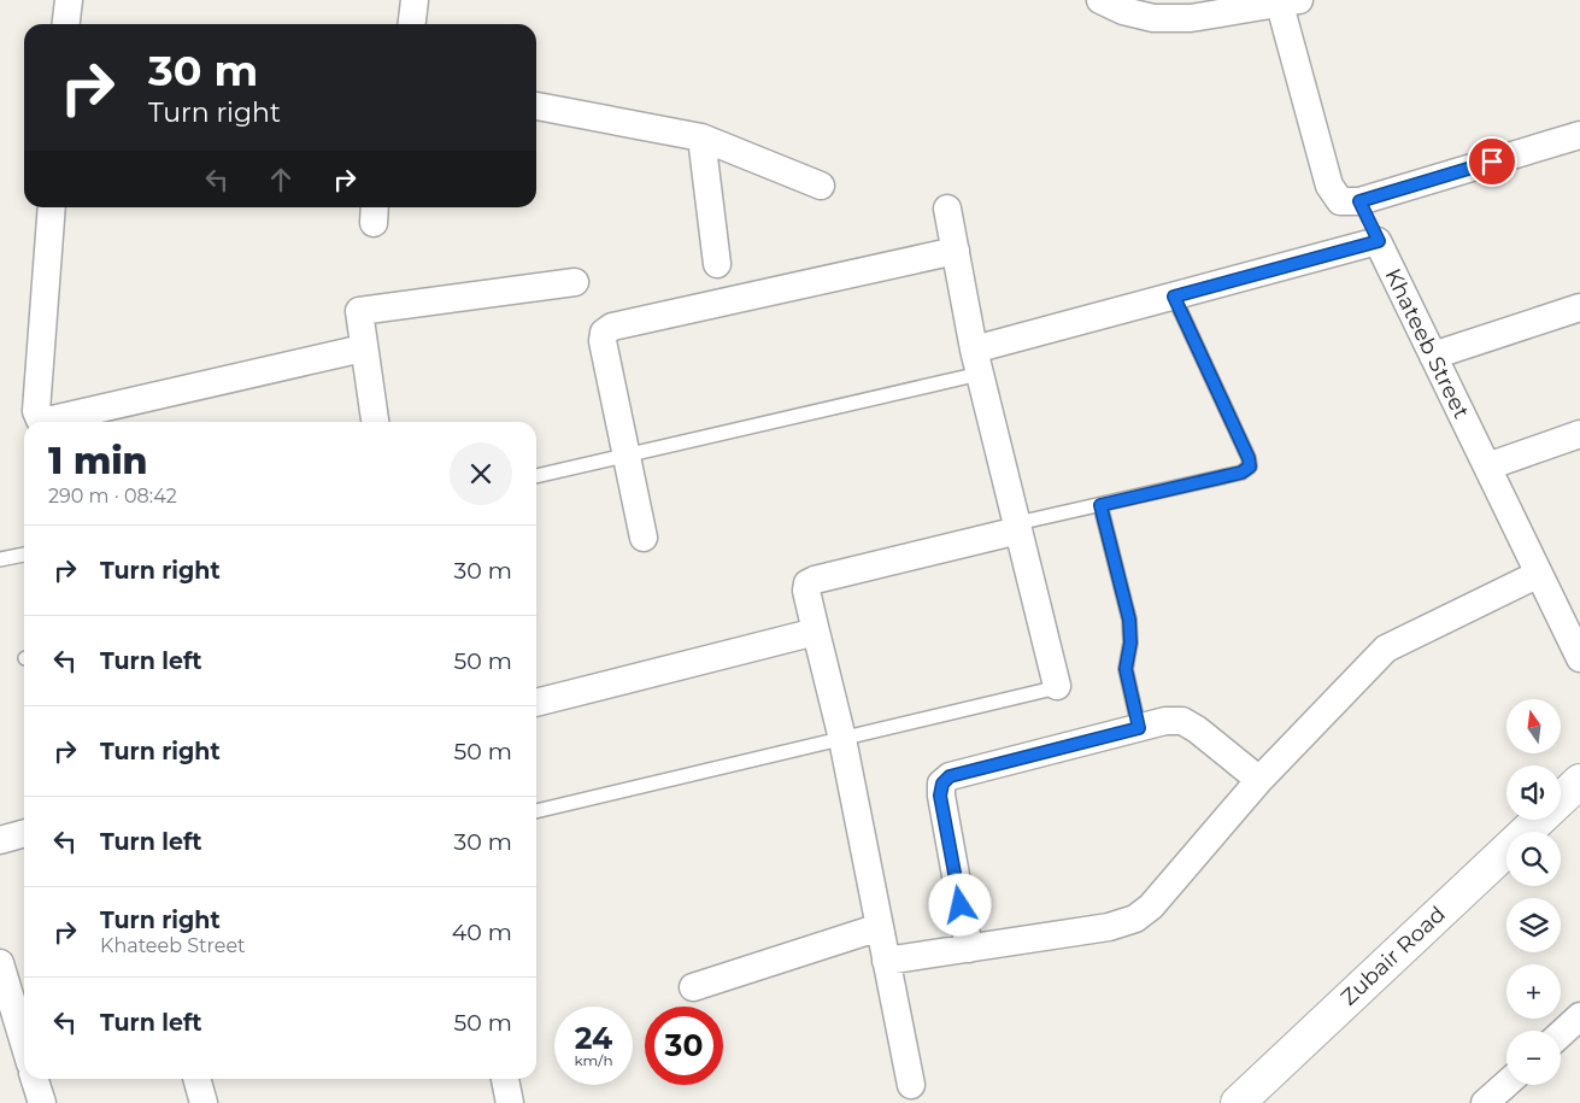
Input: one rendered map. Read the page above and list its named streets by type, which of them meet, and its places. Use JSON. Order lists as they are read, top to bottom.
{
  "streets": {
    "street": ["Khateeb Street", "Zubair Road"]
  },
  "north": "top",
  "page": {
    "turn": ["30 m", "Turn right"],
    "heading": ["1 min", "290 m · 08:42"],
    "list": [
      {
        "name": "Turn right",
        "value": "30 m"
      },
      {
        "name": "Turn left",
        "value": "50 m"
      },
      {
        "name": "Turn right",
        "value": "50 m"
      },
      {
        "name": "Turn left",
        "value": "30 m"
      },
      {
        "name": "Turn right",
        "note": "Khateeb Street",
        "value": "40 m"
      },
      {
        "name": "Turn left",
        "value": "50 m"
      }
    ],
    "map_buttons": ["+", "−"],
    "speed": "24 km/h",
    "limit": "30"
  }
}
